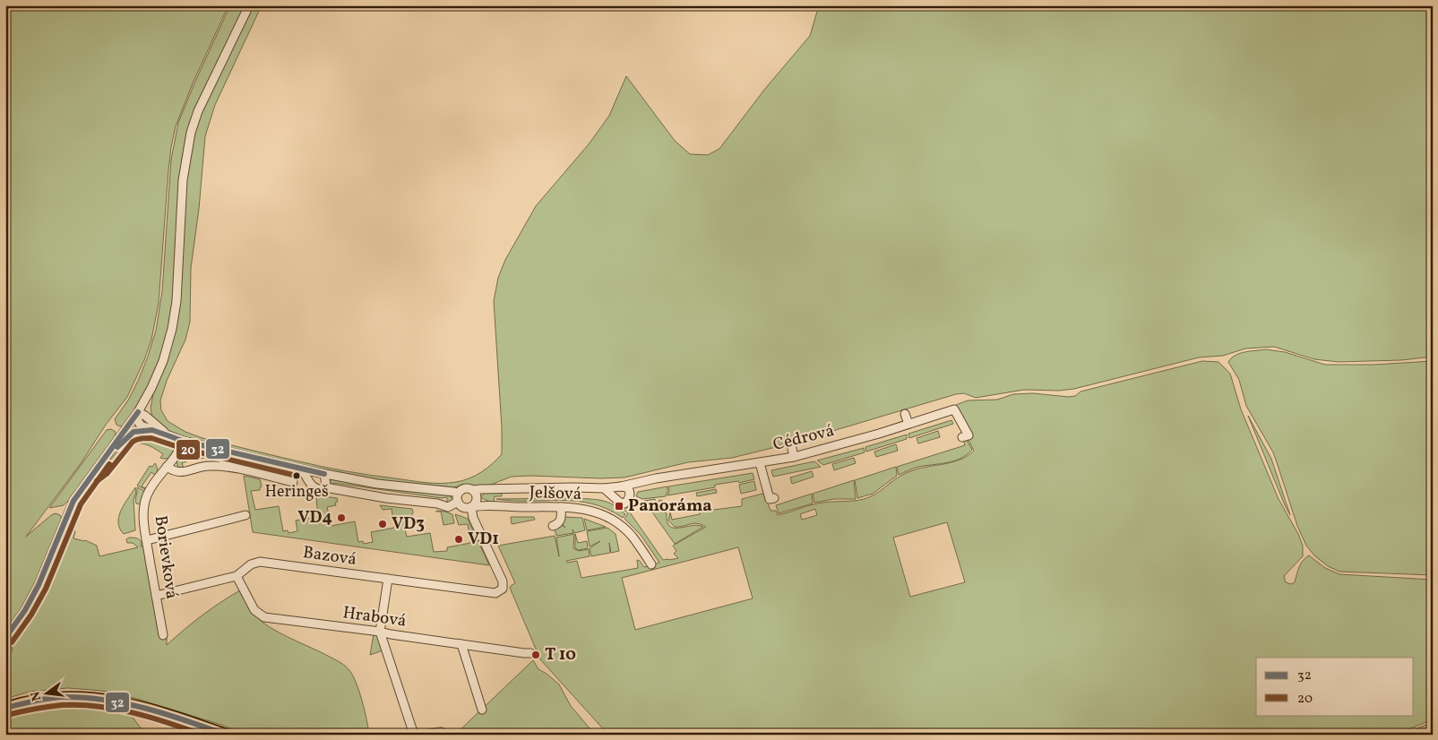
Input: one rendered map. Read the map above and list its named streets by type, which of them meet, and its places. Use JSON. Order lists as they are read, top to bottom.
{
  "streets": {
    "street": [
      "Cédrová",
      "Jelšová",
      "Bazová",
      "Borievková",
      "Hrabová"
    ]
  },
  "crossings": [
    ["Cédrová", "Bazová"],
    ["Bazová", "Borievková"],
    ["Bazová", "Hrabová"]
  ],
  "places": {
    "other": [
      "Heringeš",
      "VD4",
      "VD3",
      "VD1",
      "T 10"
    ],
    "transit": ["Panoráma"]
  },
  "lines": ["transit line 32", "transit line 20"],
  "legend": ["32", "20"],
  "north": "left"
}
